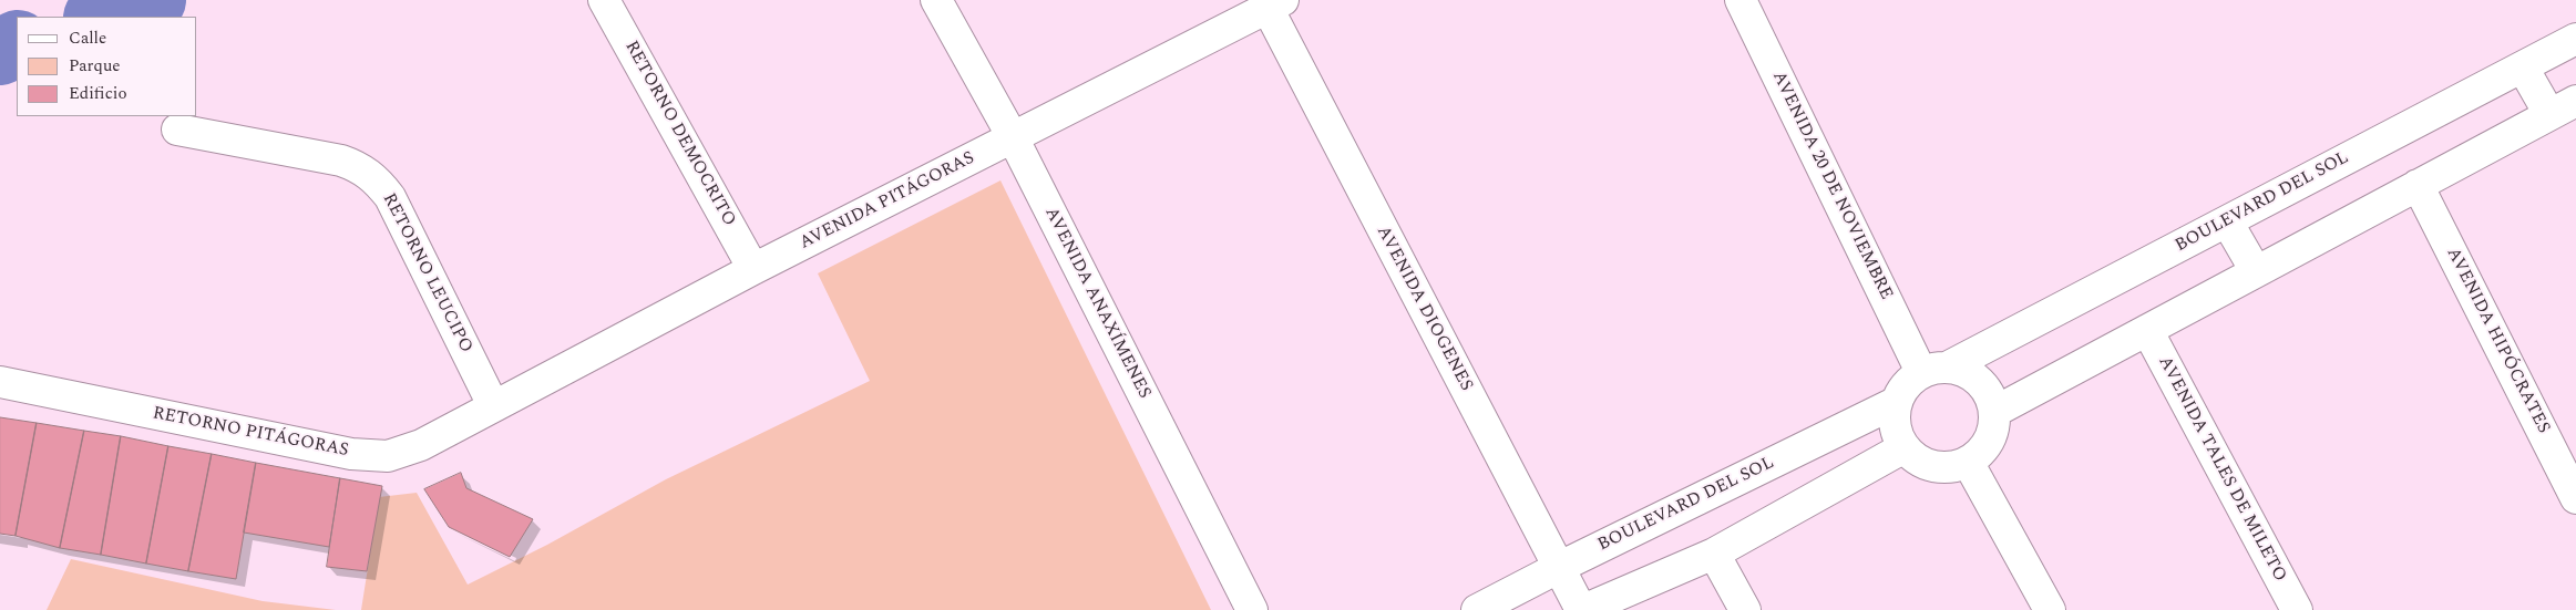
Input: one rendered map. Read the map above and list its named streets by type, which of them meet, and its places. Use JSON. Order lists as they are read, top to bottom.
{
  "streets": {
    "street": [
      "RETORNO DEMOCRITO",
      "AVENIDA 20 DE NOVIEMBRE",
      "AVENIDA PITÁGORAS",
      "BOULEVARD DEL SOL",
      "RETORNO LEUCIPO",
      "AVENIDA ANAXÍMENES",
      "AVENIDA DIOGENES",
      "AVENIDA HIPÓCRATES",
      "RETORNO PITÁGORAS",
      "AVENIDA TALES DE MILETO"
    ]
  },
  "crossings": [
    ["RETORNO DEMOCRITO", "AVENIDA PITÁGORAS"],
    ["AVENIDA 20 DE NOVIEMBRE", "BOULEVARD DEL SOL"],
    ["AVENIDA PITÁGORAS", "RETORNO LEUCIPO"],
    ["AVENIDA PITÁGORAS", "AVENIDA ANAXÍMENES"],
    ["AVENIDA PITÁGORAS", "AVENIDA DIOGENES"],
    ["AVENIDA PITÁGORAS", "RETORNO PITÁGORAS"],
    ["BOULEVARD DEL SOL", "AVENIDA DIOGENES"],
    ["RETORNO LEUCIPO", "RETORNO PITÁGORAS"]
  ],
  "legend": ["Calle", "Parque", "Edificio"]
}
